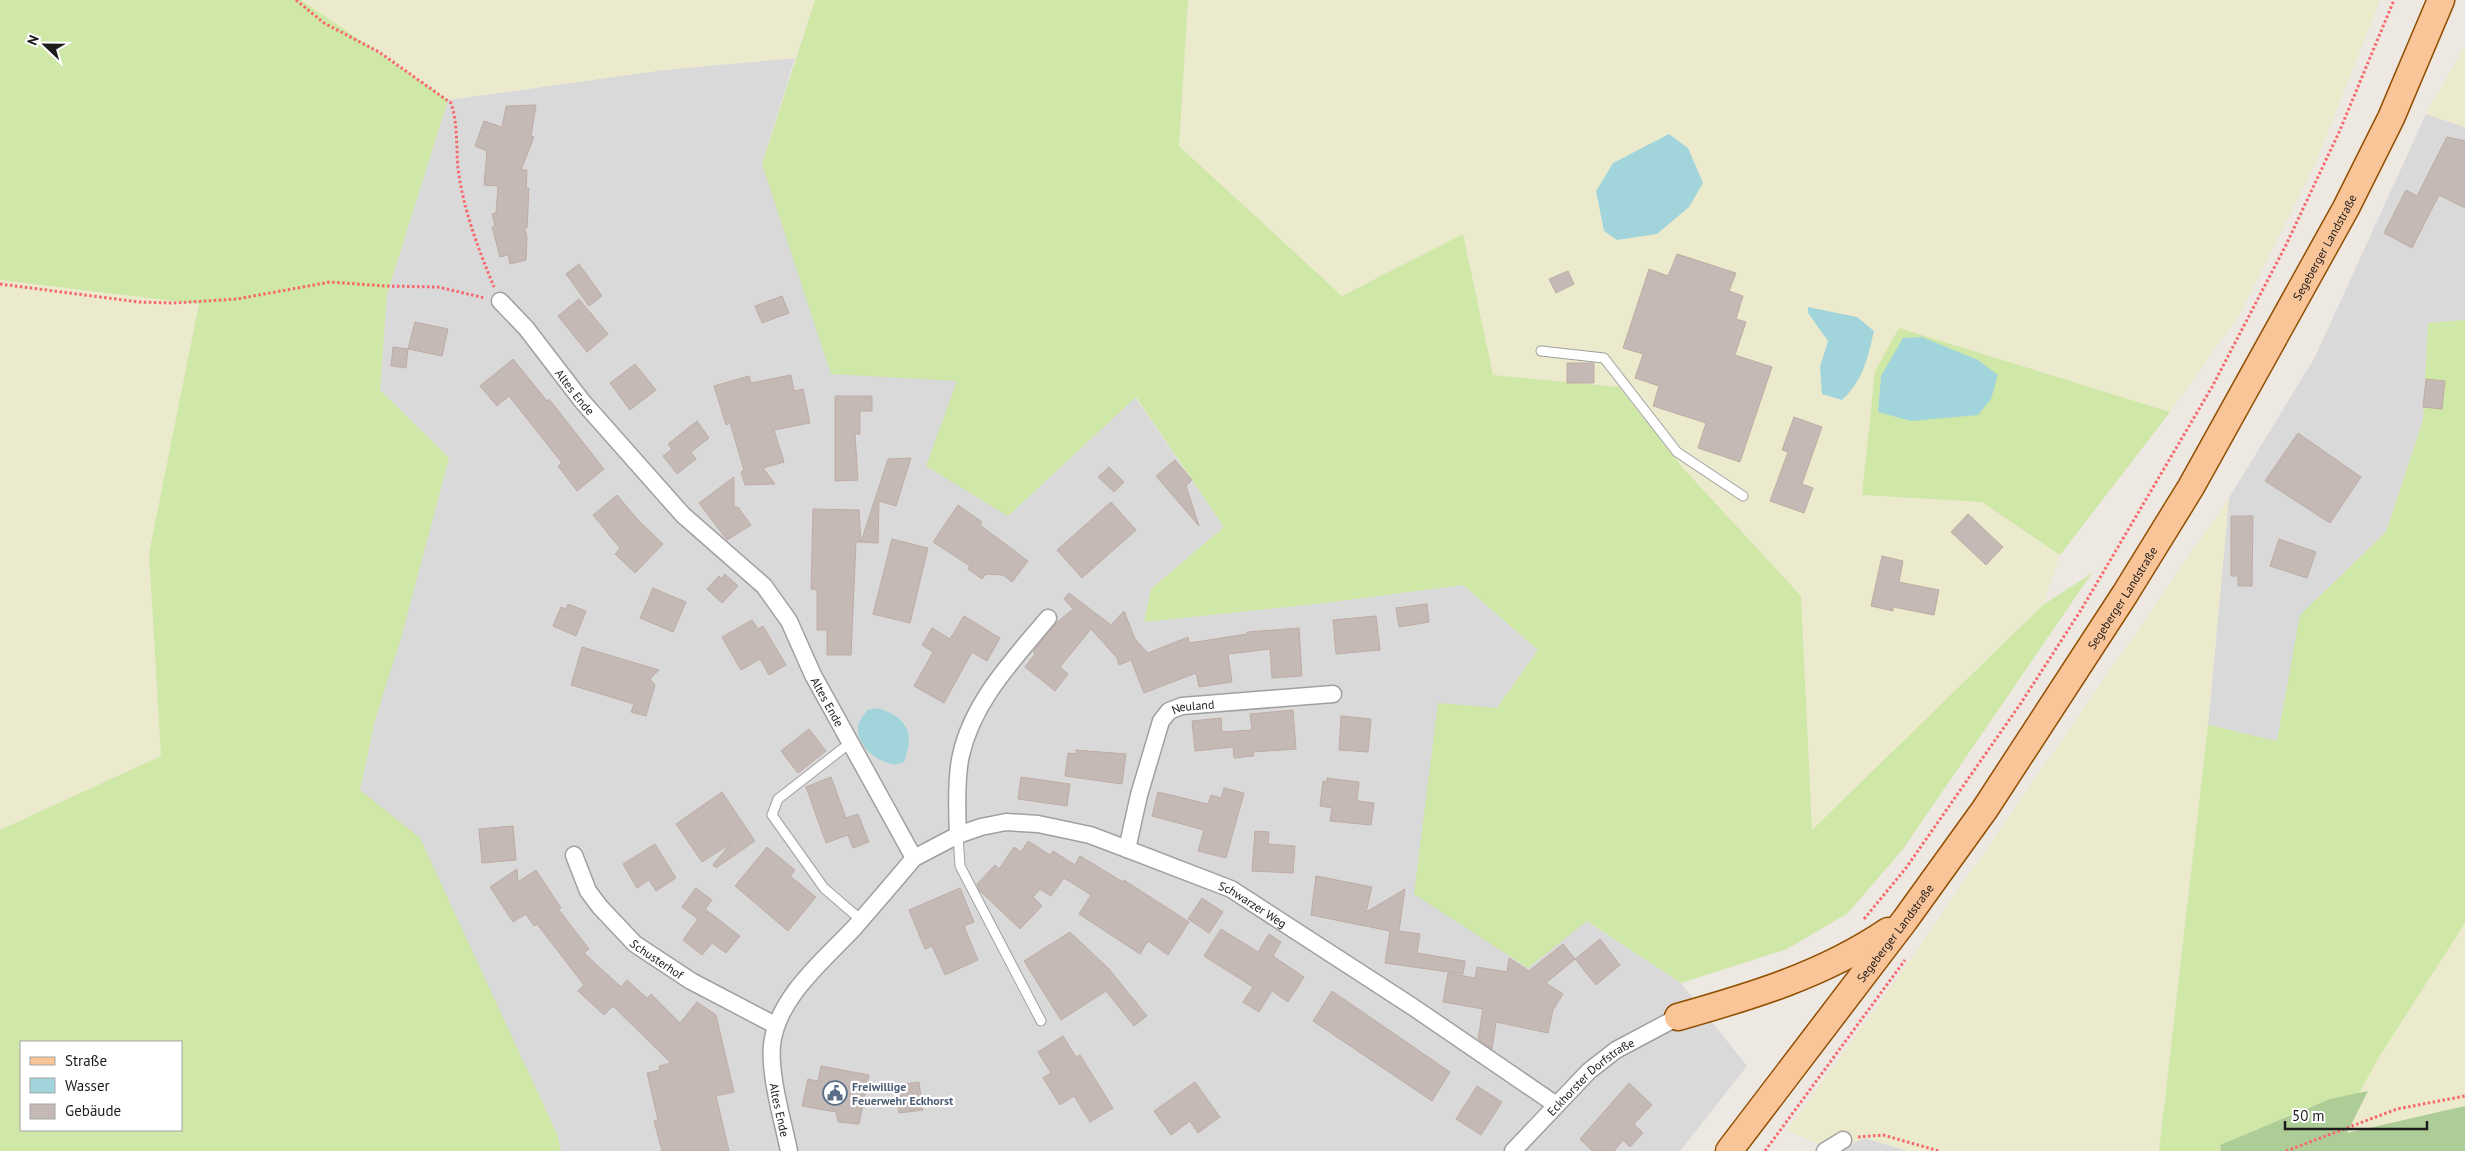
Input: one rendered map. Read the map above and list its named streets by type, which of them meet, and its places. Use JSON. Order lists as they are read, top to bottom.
{
  "streets": {
    "main road": ["Segeberger Landstraße"],
    "street": [
      "Altes Ende",
      "Neuland",
      "Schwarzer Weg",
      "Schusterhof",
      "Eckhorster Dorfstraße"
    ]
  },
  "crossings": [
    ["Altes Ende", "Schwarzer Weg"],
    ["Altes Ende", "Schusterhof"],
    ["Neuland", "Schwarzer Weg"],
    ["Schwarzer Weg", "Eckhorster Dorfstraße"]
  ],
  "places": {
    "public building": ["Freiwillige Feuerwehr Eckhorst"]
  },
  "legend": ["Straße", "Wasser", "Gebäude"],
  "scale_bar": "50 m",
  "north": "left"
}
